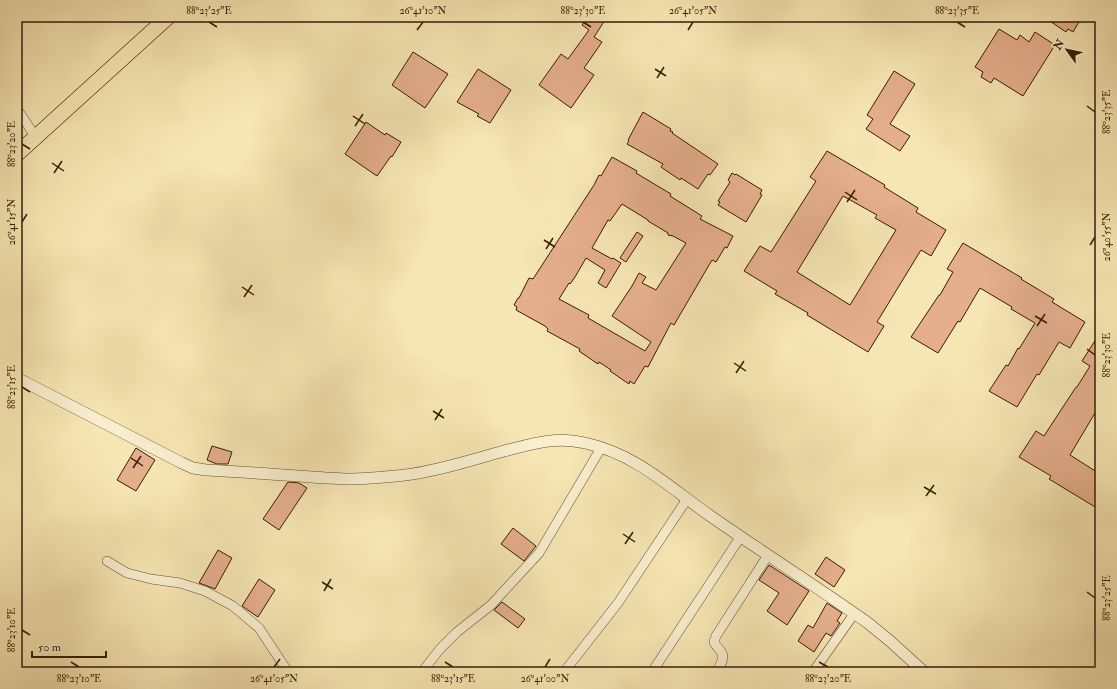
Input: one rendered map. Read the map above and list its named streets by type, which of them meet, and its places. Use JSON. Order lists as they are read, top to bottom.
{
  "scale_bar": "50 m",
  "north": "top left",
  "coordinates": [
    "88°23'25\"E",
    "26°41'10\"N",
    "88°23'30\"E",
    "26°41'05\"N",
    "88°23'35\"E",
    "88°23'20\"E",
    "26°41'15\"N",
    "26°40'55\"N",
    "88°23'15\"E",
    "88°23'10\"E",
    "26°41'00\"N"
  ]
}
